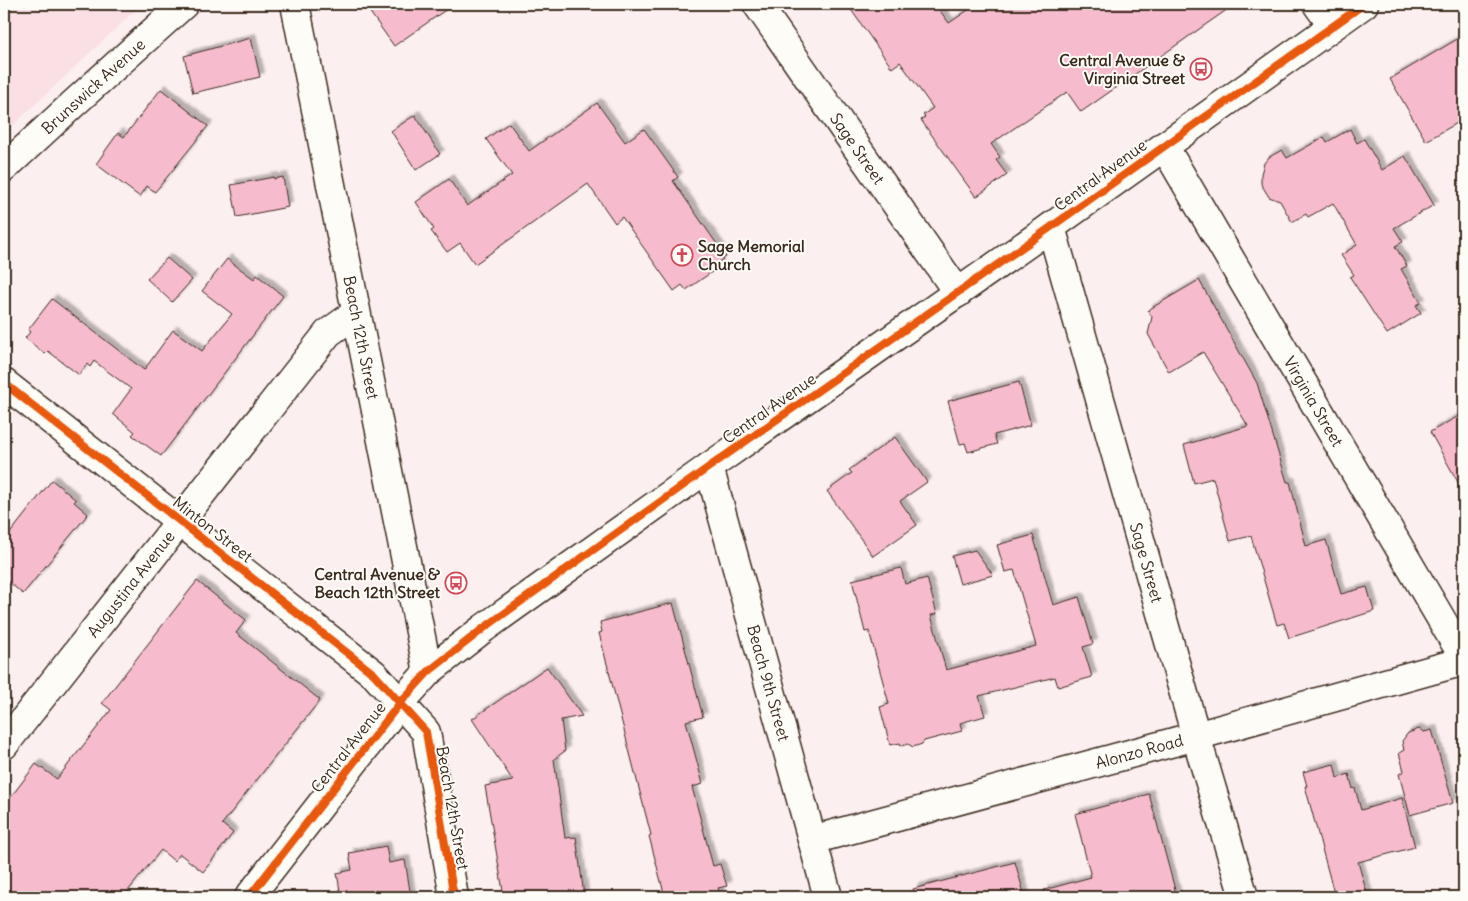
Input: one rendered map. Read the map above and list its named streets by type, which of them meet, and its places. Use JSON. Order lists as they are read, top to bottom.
{
  "streets": {
    "street": [
      "Brunswick Avenue",
      "Sage Street",
      "Central Avenue",
      "Beach 12th Street",
      "Virginia Street",
      "Minton Street",
      "Augustina Avenue",
      "Beach 9th Street",
      "Alonzo Road"
    ]
  },
  "crossings": [
    ["Sage Street", "Central Avenue"],
    ["Sage Street", "Alonzo Road"],
    ["Central Avenue", "Beach 12th Street"],
    ["Central Avenue", "Virginia Street"],
    ["Central Avenue", "Minton Street"],
    ["Central Avenue", "Beach 9th Street"],
    ["Beach 12th Street", "Minton Street"],
    ["Beach 12th Street", "Augustina Avenue"],
    ["Virginia Street", "Alonzo Road"],
    ["Minton Street", "Augustina Avenue"],
    ["Beach 9th Street", "Alonzo Road"]
  ],
  "places": {
    "bus stop": ["Central Avenue & Virginia Street", "Central Avenue & Beach 12th Street"],
    "church": ["Sage Memorial Church"]
  }
}
